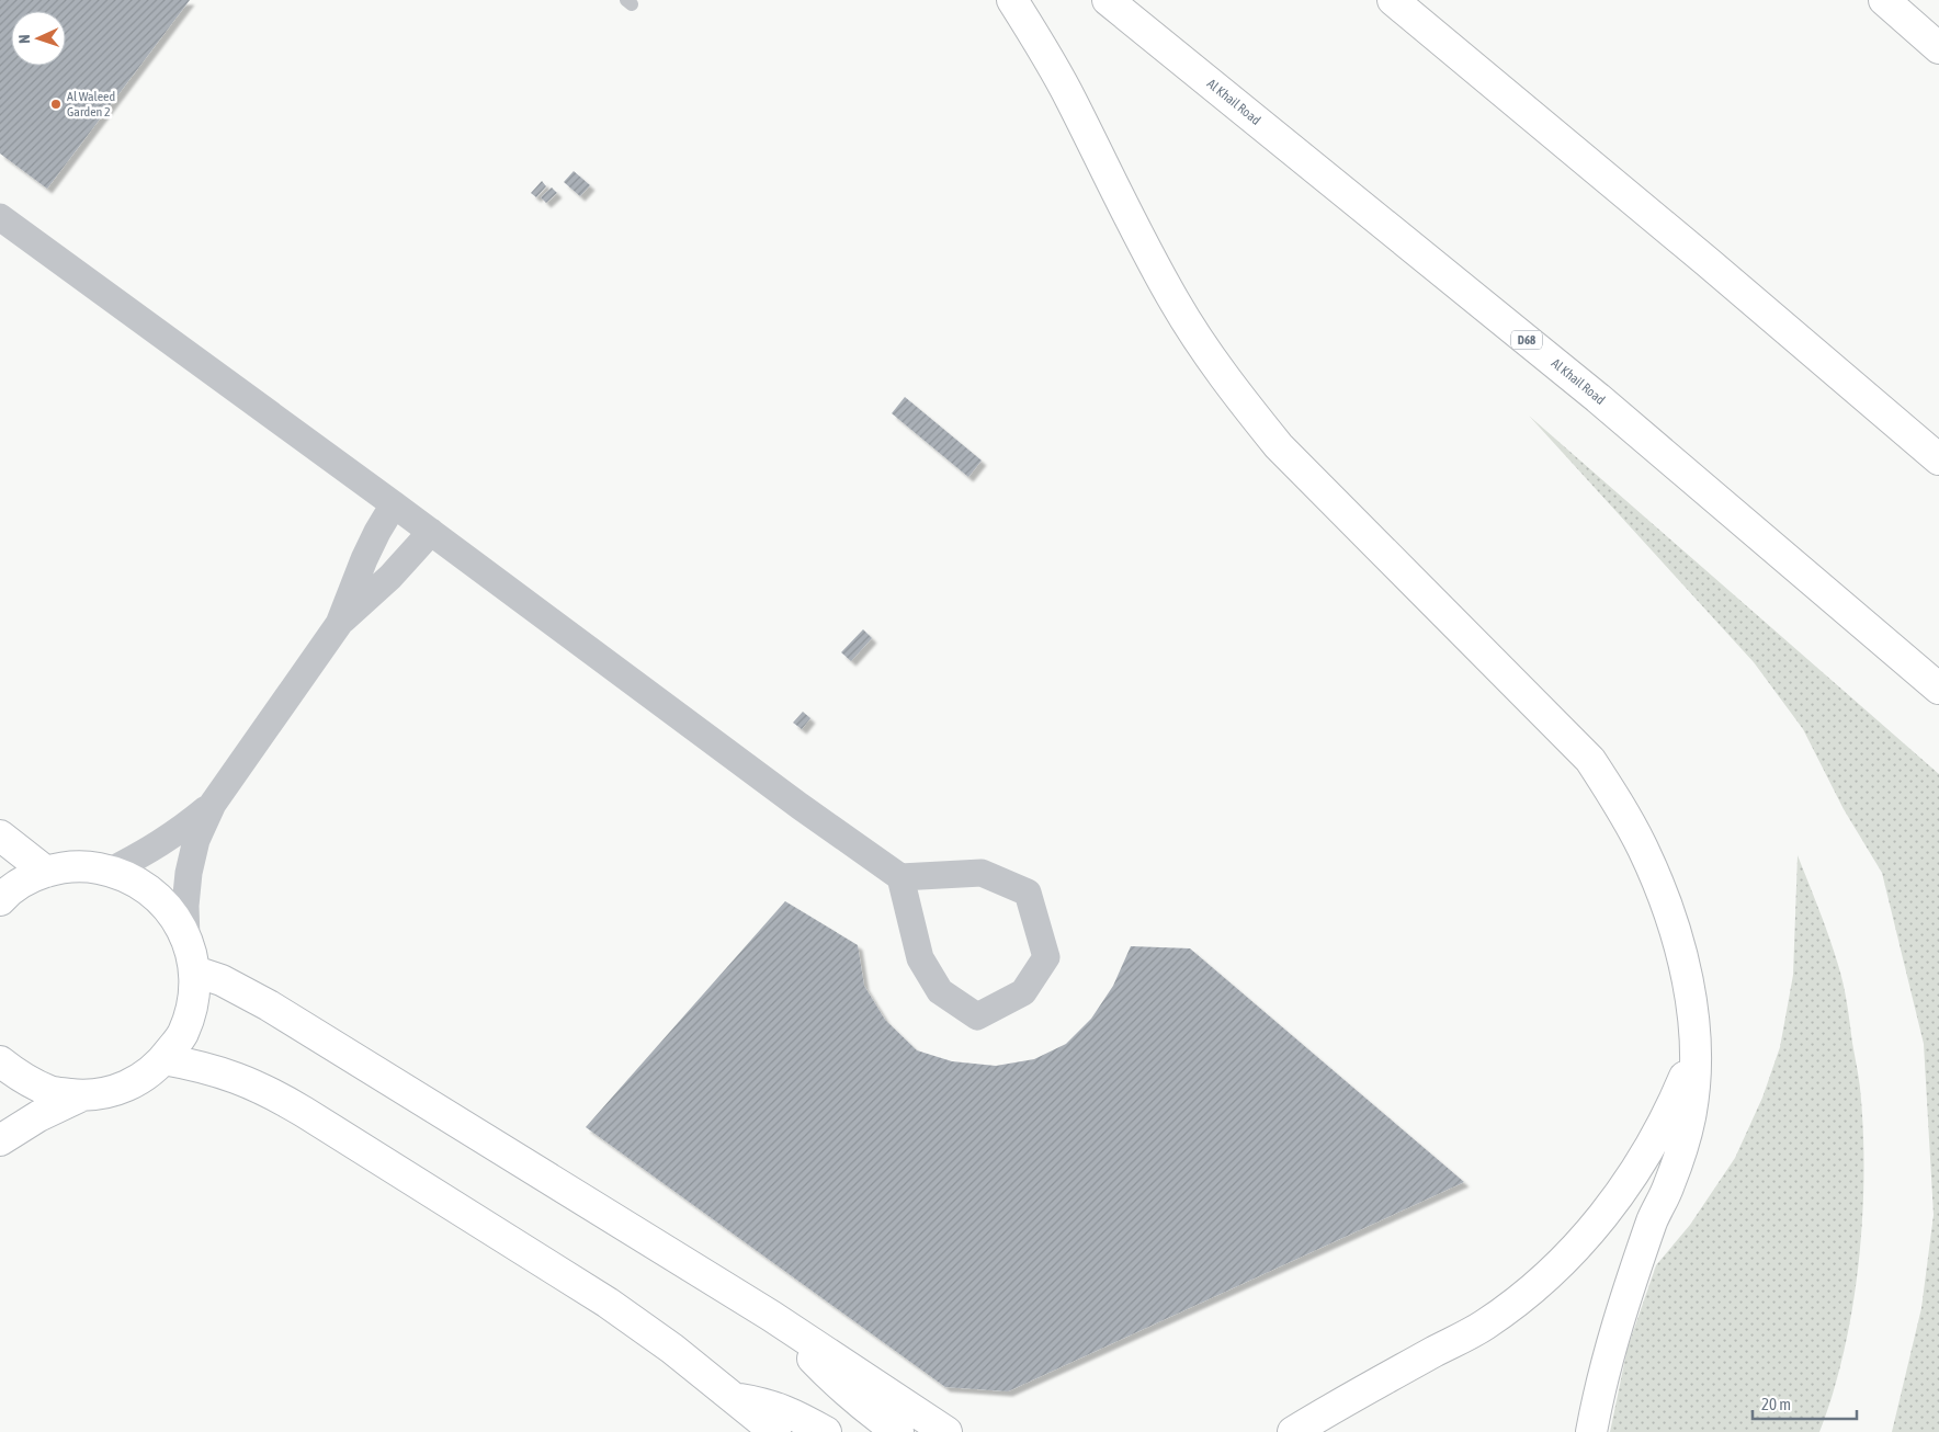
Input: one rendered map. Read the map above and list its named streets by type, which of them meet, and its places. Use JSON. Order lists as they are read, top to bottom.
{
  "streets": {
    "main road": ["Al Khail Road", "D68"]
  },
  "places": ["Al Waleed Garden 2"],
  "scale_bar": "20 m",
  "north": "left"
}
